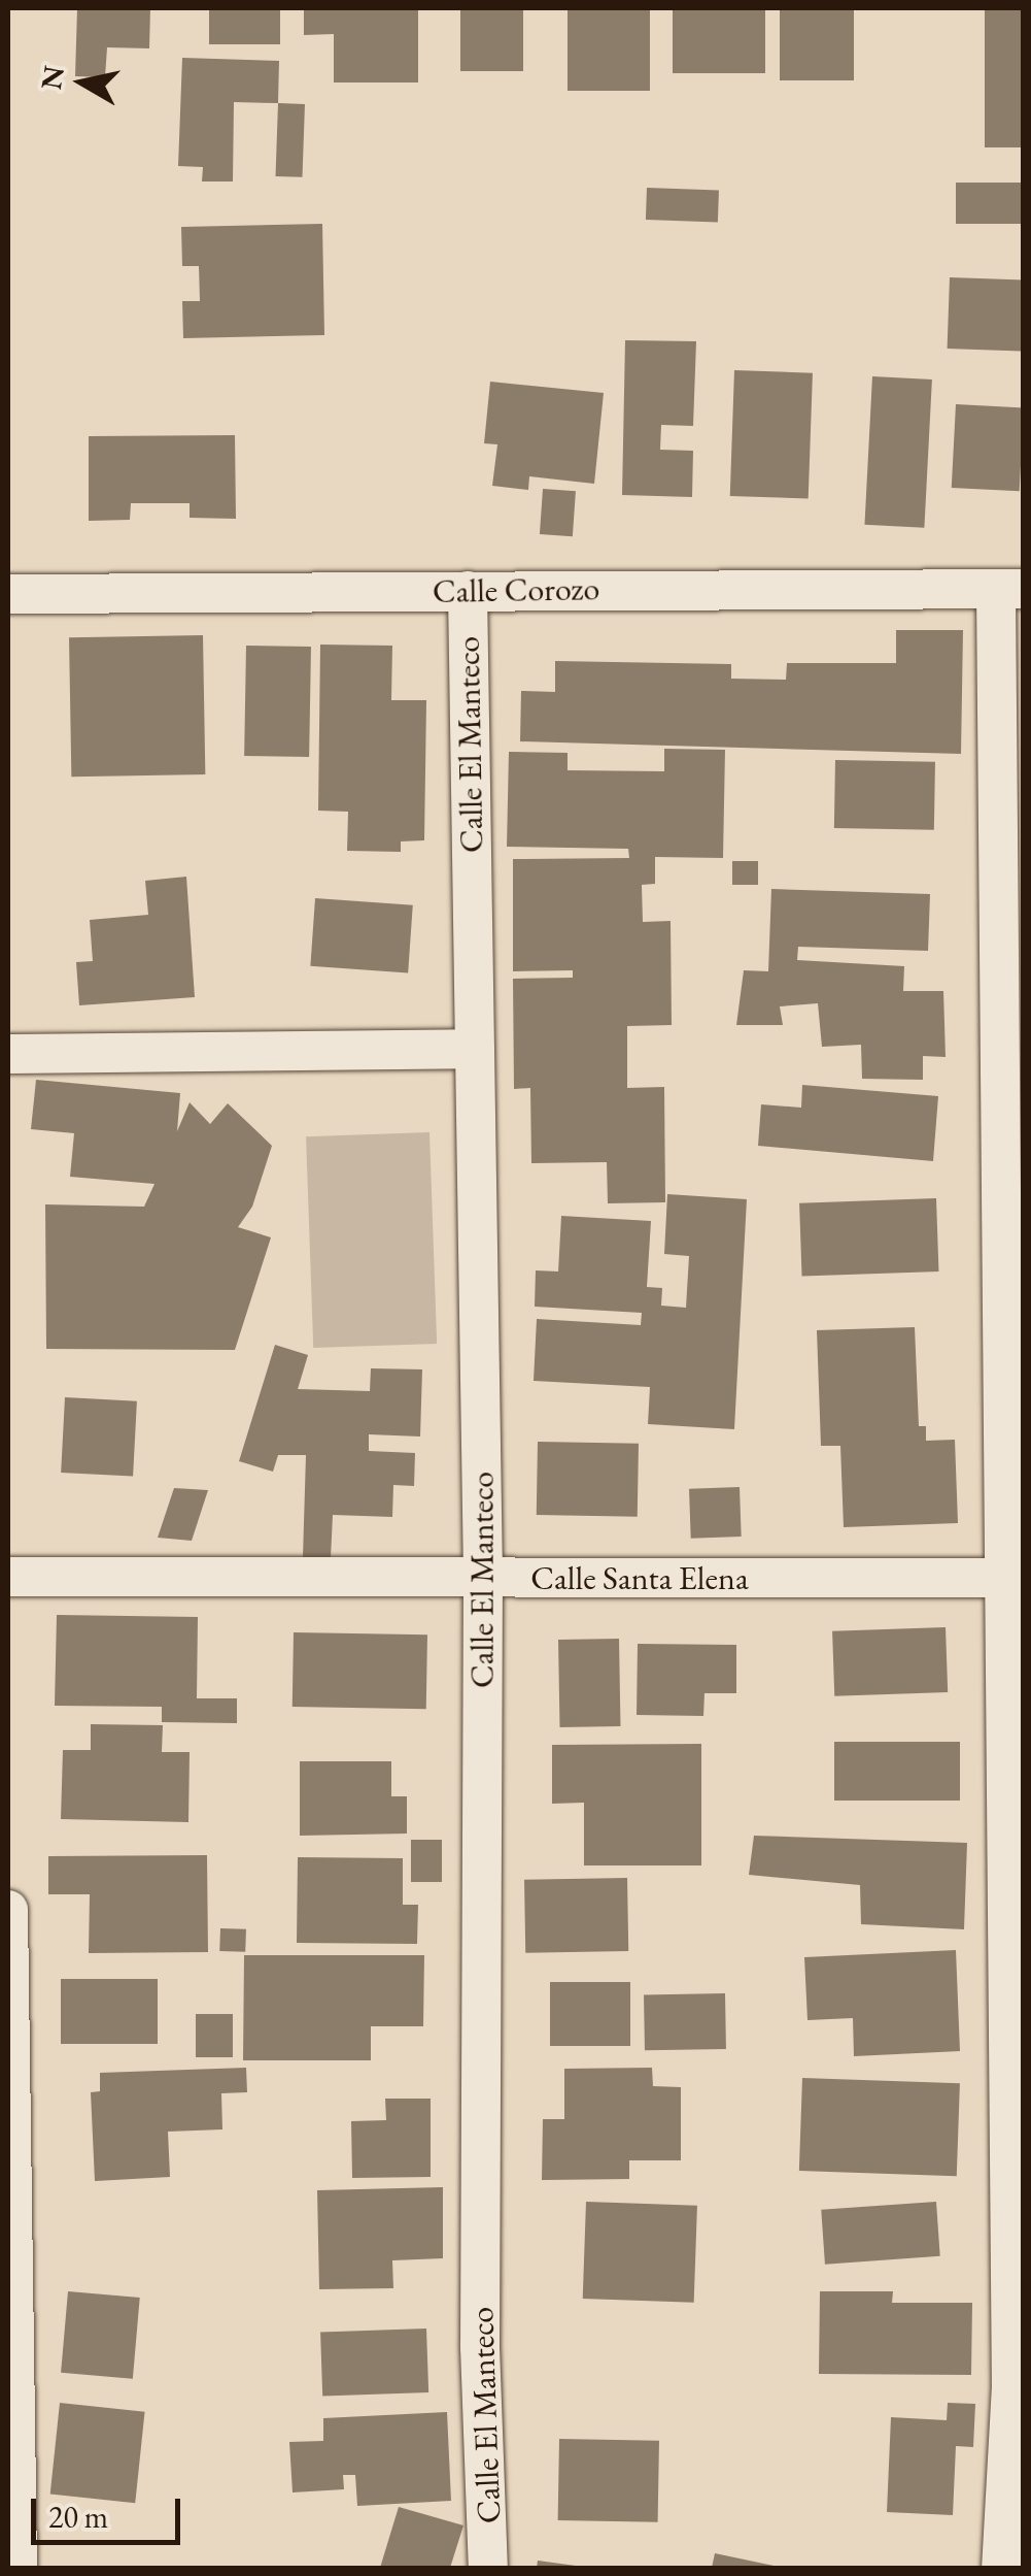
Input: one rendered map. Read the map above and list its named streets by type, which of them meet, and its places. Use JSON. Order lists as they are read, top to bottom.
{
  "streets": {
    "street": ["Calle Corozo", "Calle El Manteco", "Calle Santa Elena"]
  },
  "crossings": [
    ["Calle Corozo", "Calle El Manteco"],
    ["Calle El Manteco", "Calle Santa Elena"]
  ],
  "scale_bar": "20 m",
  "north": "left"
}
